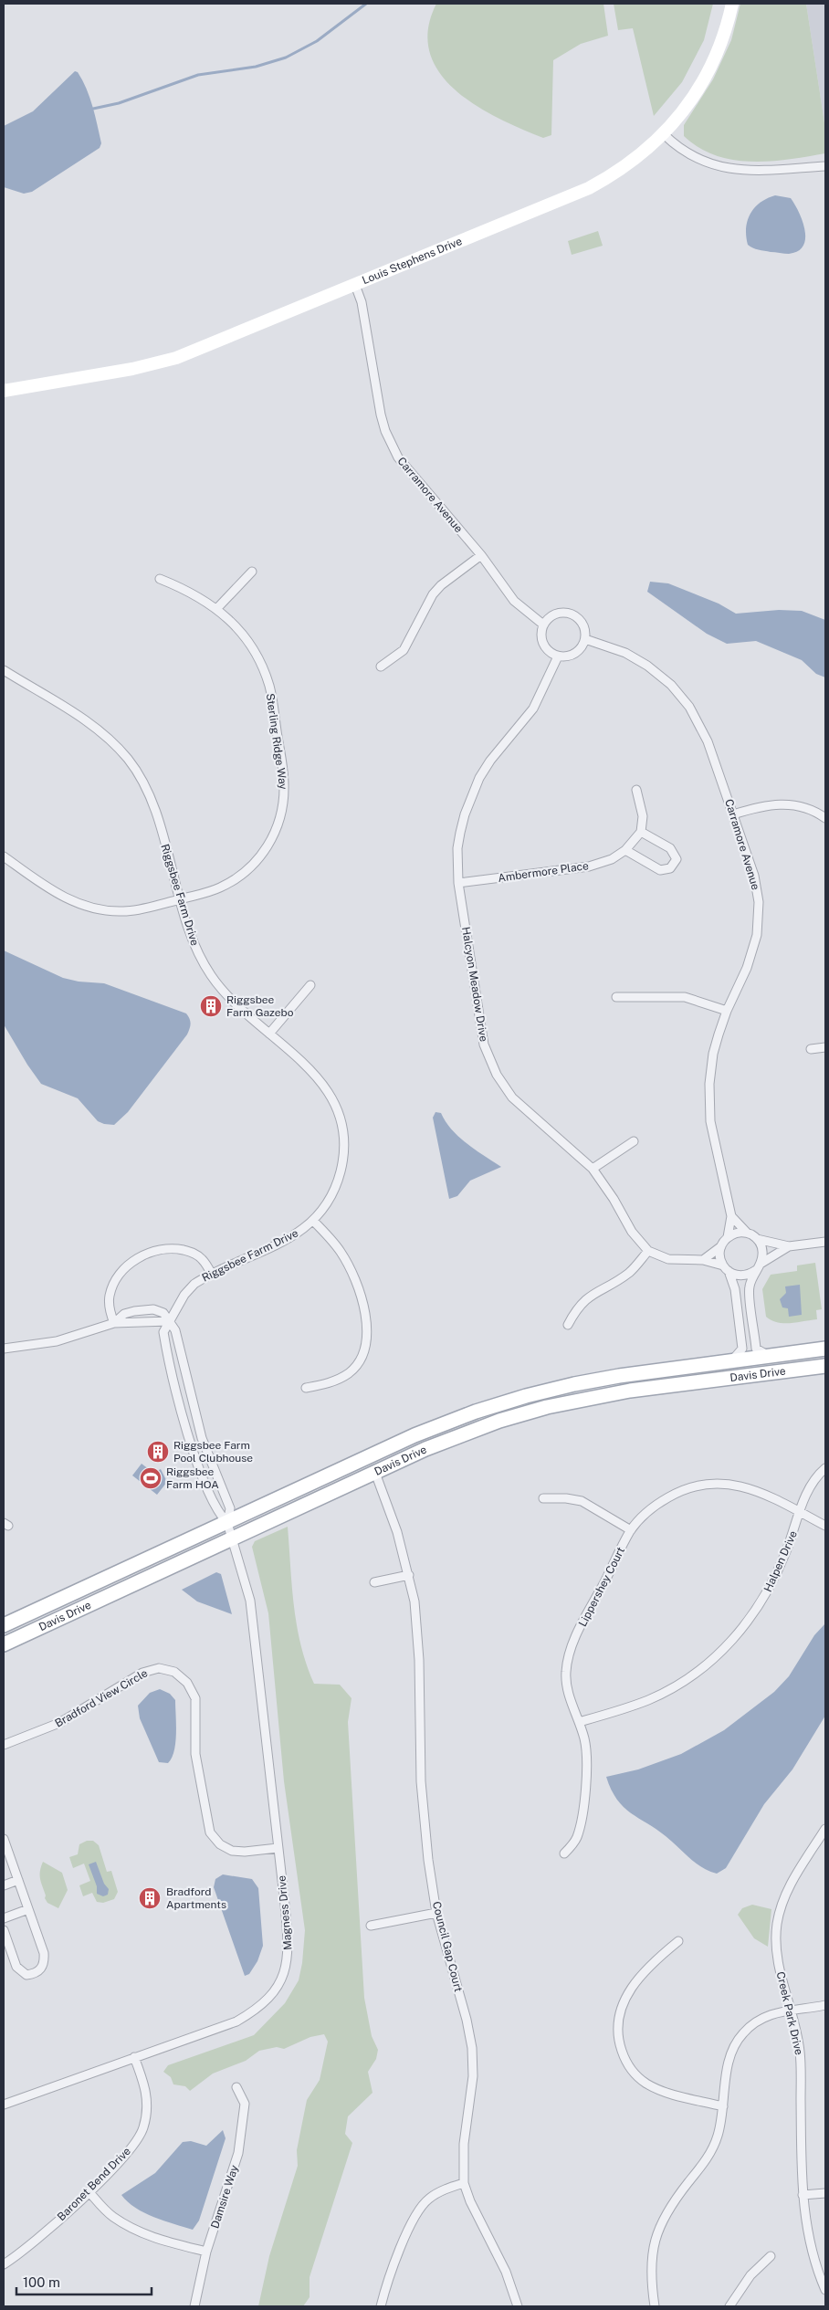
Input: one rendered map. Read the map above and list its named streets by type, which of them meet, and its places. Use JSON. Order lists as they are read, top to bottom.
{
  "streets": {
    "main road": ["Davis Drive"],
    "street": [
      "Louis Stephens Drive",
      "Carramore Avenue",
      "Sterling Ridge Way",
      "Ambermore Place",
      "Riggsbee Farm Drive",
      "Halcyon Meadow Drive",
      "Halpen Drive",
      "Lippershey Court",
      "Bradford View Circle",
      "Magness Drive",
      "Council Gap Court",
      "Creek Park Drive",
      "Baronet Bend Drive",
      "Damsire Way"
    ]
  },
  "crossings": [
    ["Louis Stephens Drive", "Carramore Avenue"],
    ["Carramore Avenue", "Halcyon Meadow Drive"],
    ["Sterling Ridge Way", "Riggsbee Farm Drive"],
    ["Ambermore Place", "Halcyon Meadow Drive"],
    ["Riggsbee Farm Drive", "Davis Drive"],
    ["Riggsbee Farm Drive", "Magness Drive"],
    ["Davis Drive", "Magness Drive"],
    ["Davis Drive", "Council Gap Court"],
    ["Halpen Drive", "Lippershey Court"],
    ["Bradford View Circle", "Magness Drive"],
    ["Magness Drive", "Baronet Bend Drive"]
  ],
  "places": {
    "building": ["Riggsbee Farm Gazebo", "Riggsbee Farm Pool Clubhouse", "Bradford Apartments"],
    "sports": ["Riggsbee Farm HOA"]
  },
  "scale_bar": "100 m"
}
